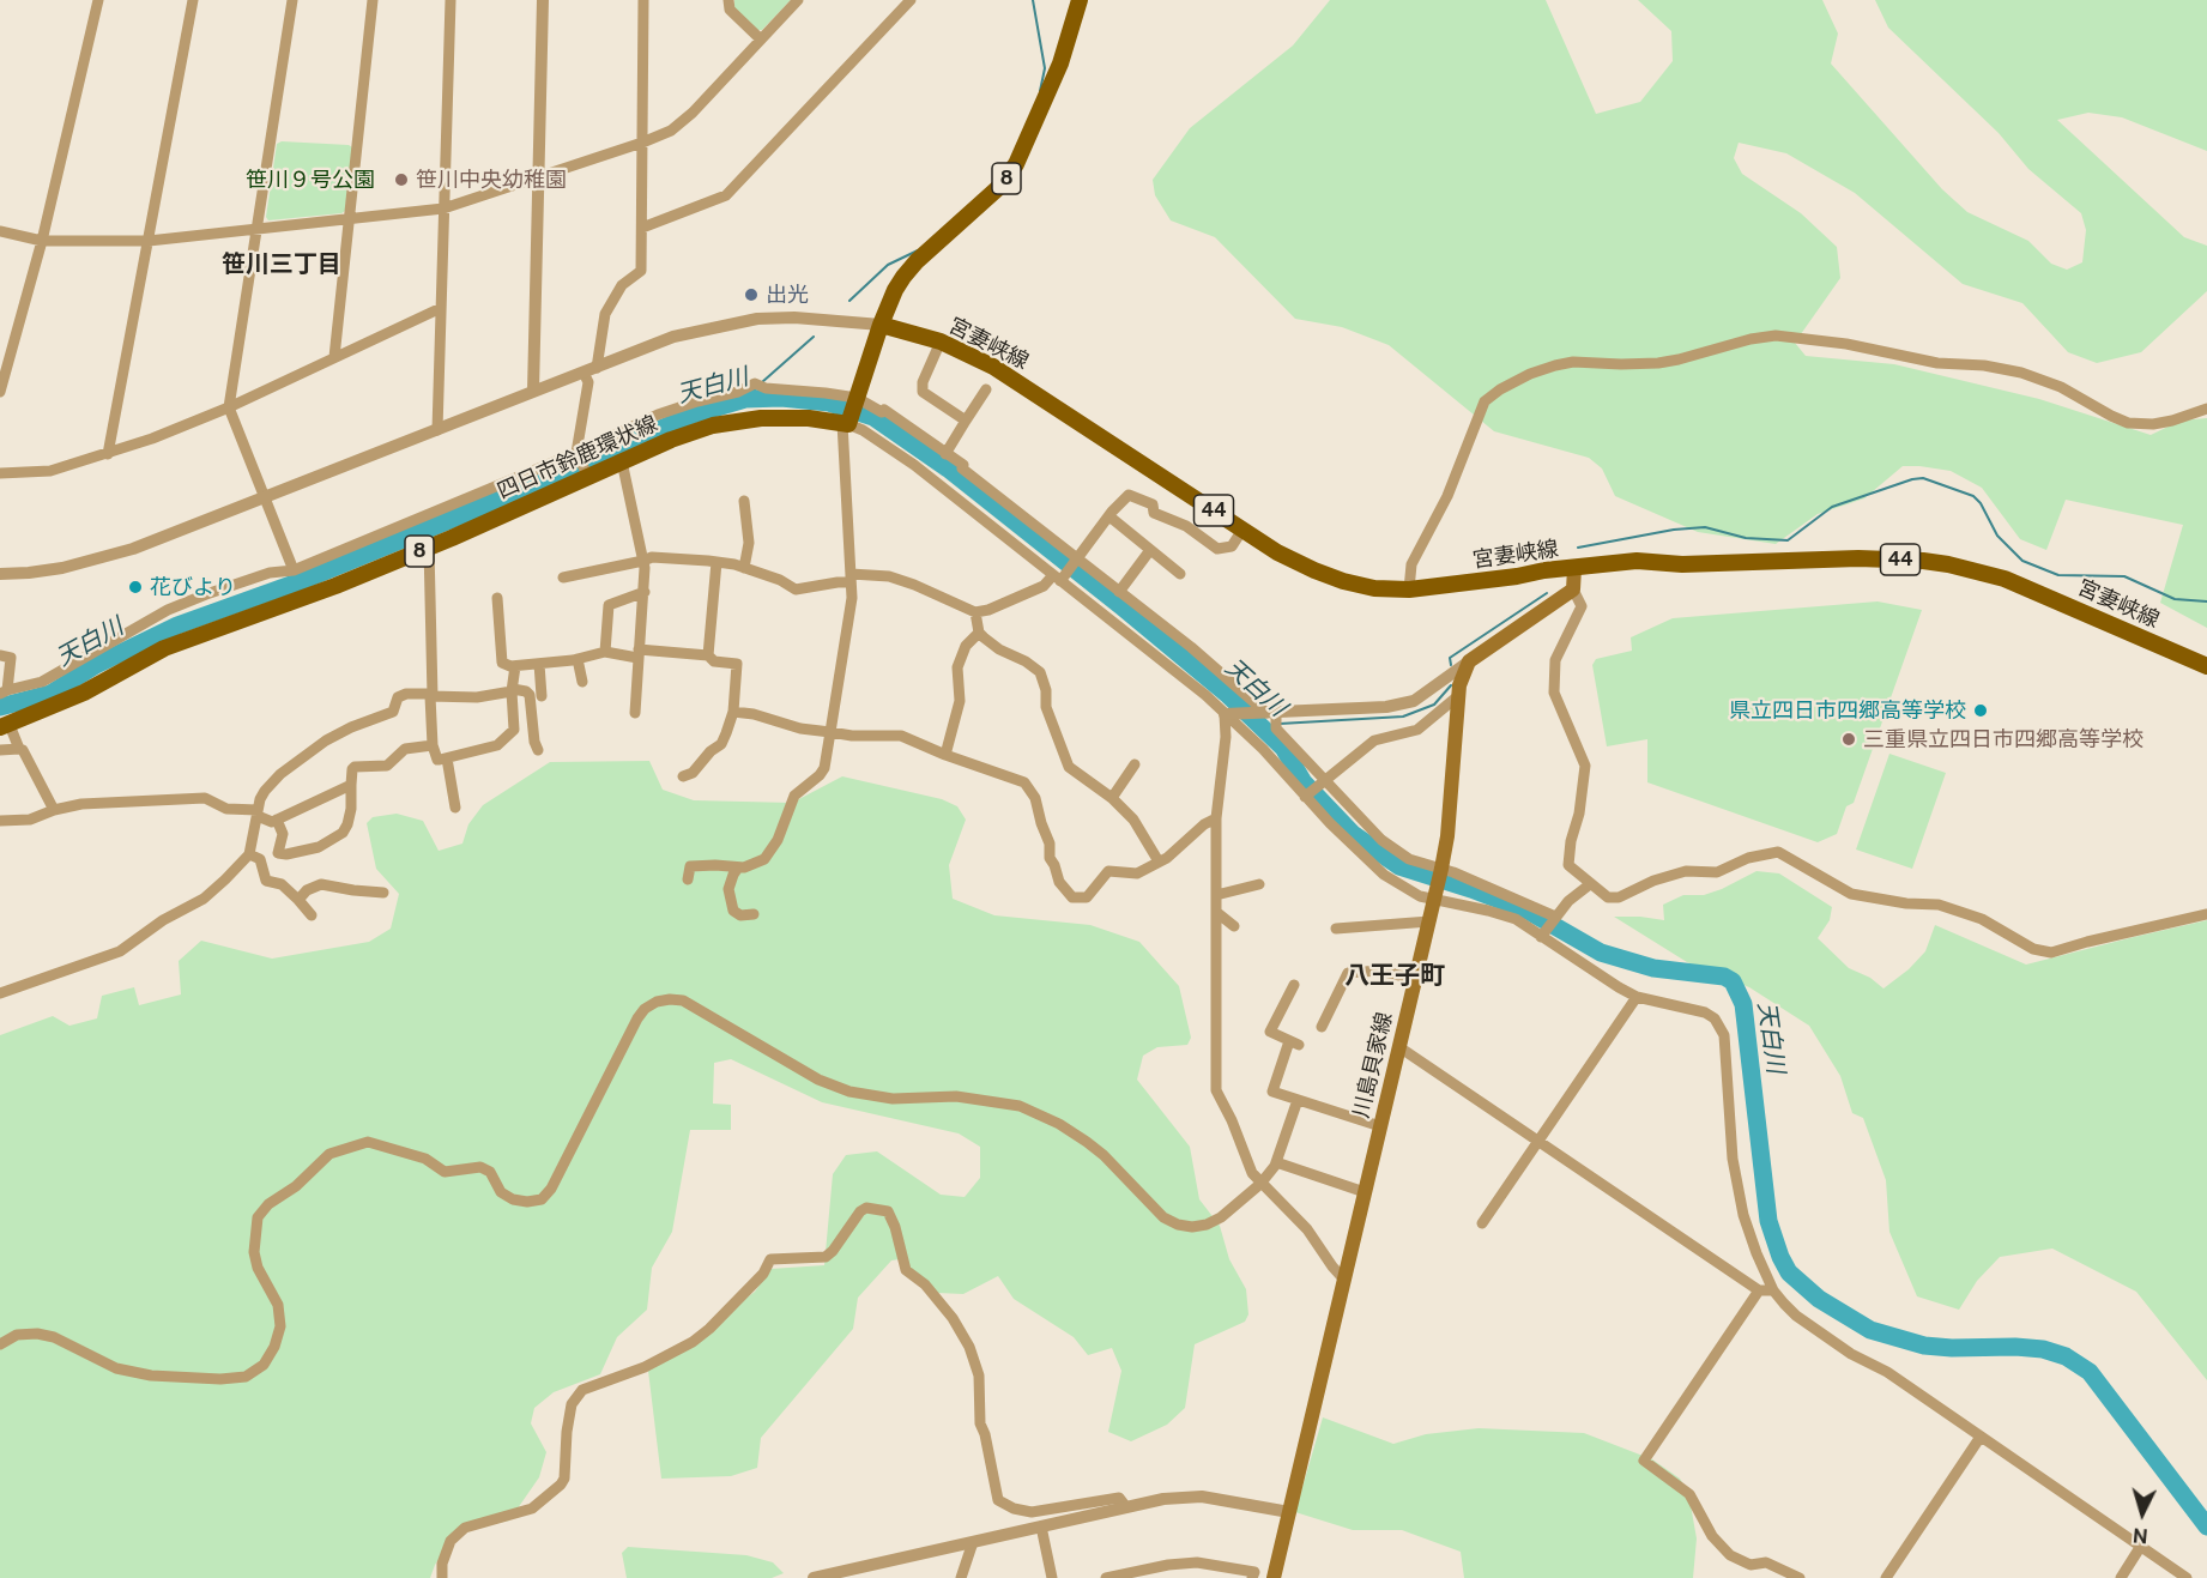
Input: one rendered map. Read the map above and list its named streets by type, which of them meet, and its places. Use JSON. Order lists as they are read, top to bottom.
{
  "streets": {
    "main road": [
      "8",
      "宮妻峡線",
      "四日市鈴鹿環状線",
      "44",
      "川島貝家線"
    ]
  },
  "crossings": [
    ["8", "宮妻峡線"],
    ["8", "四日市鈴鹿環状線"]
  ],
  "districts": ["笹川三丁目", "八王子町"],
  "water": ["天白川"],
  "parks": ["笹川９号公園"],
  "places": [
    "笹川中央幼稚園",
    "出光",
    "花びより",
    "県立四日市四郷高等学校",
    "三重県立四日市四郷高等学校"
  ],
  "north": "bottom"
}
